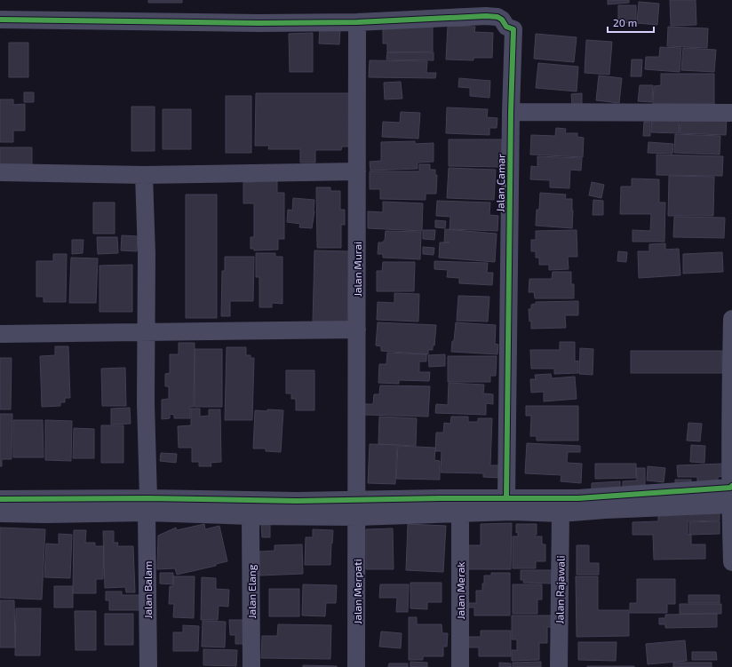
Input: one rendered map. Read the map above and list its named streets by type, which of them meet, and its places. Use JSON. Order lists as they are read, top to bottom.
{
  "streets": {
    "street": [
      "Jalan Camar",
      "Jalan Murai",
      "Jalan Balam",
      "Jalan Rajawali",
      "Jalan Merak",
      "Jalan Elang",
      "Jalan Merpati"
    ]
  },
  "crossings": [
    ["Jalan Camar", "Jalan Murai"],
    ["Jalan Murai", "Jalan Merpati"]
  ],
  "scale_bar": "20 m"
}
